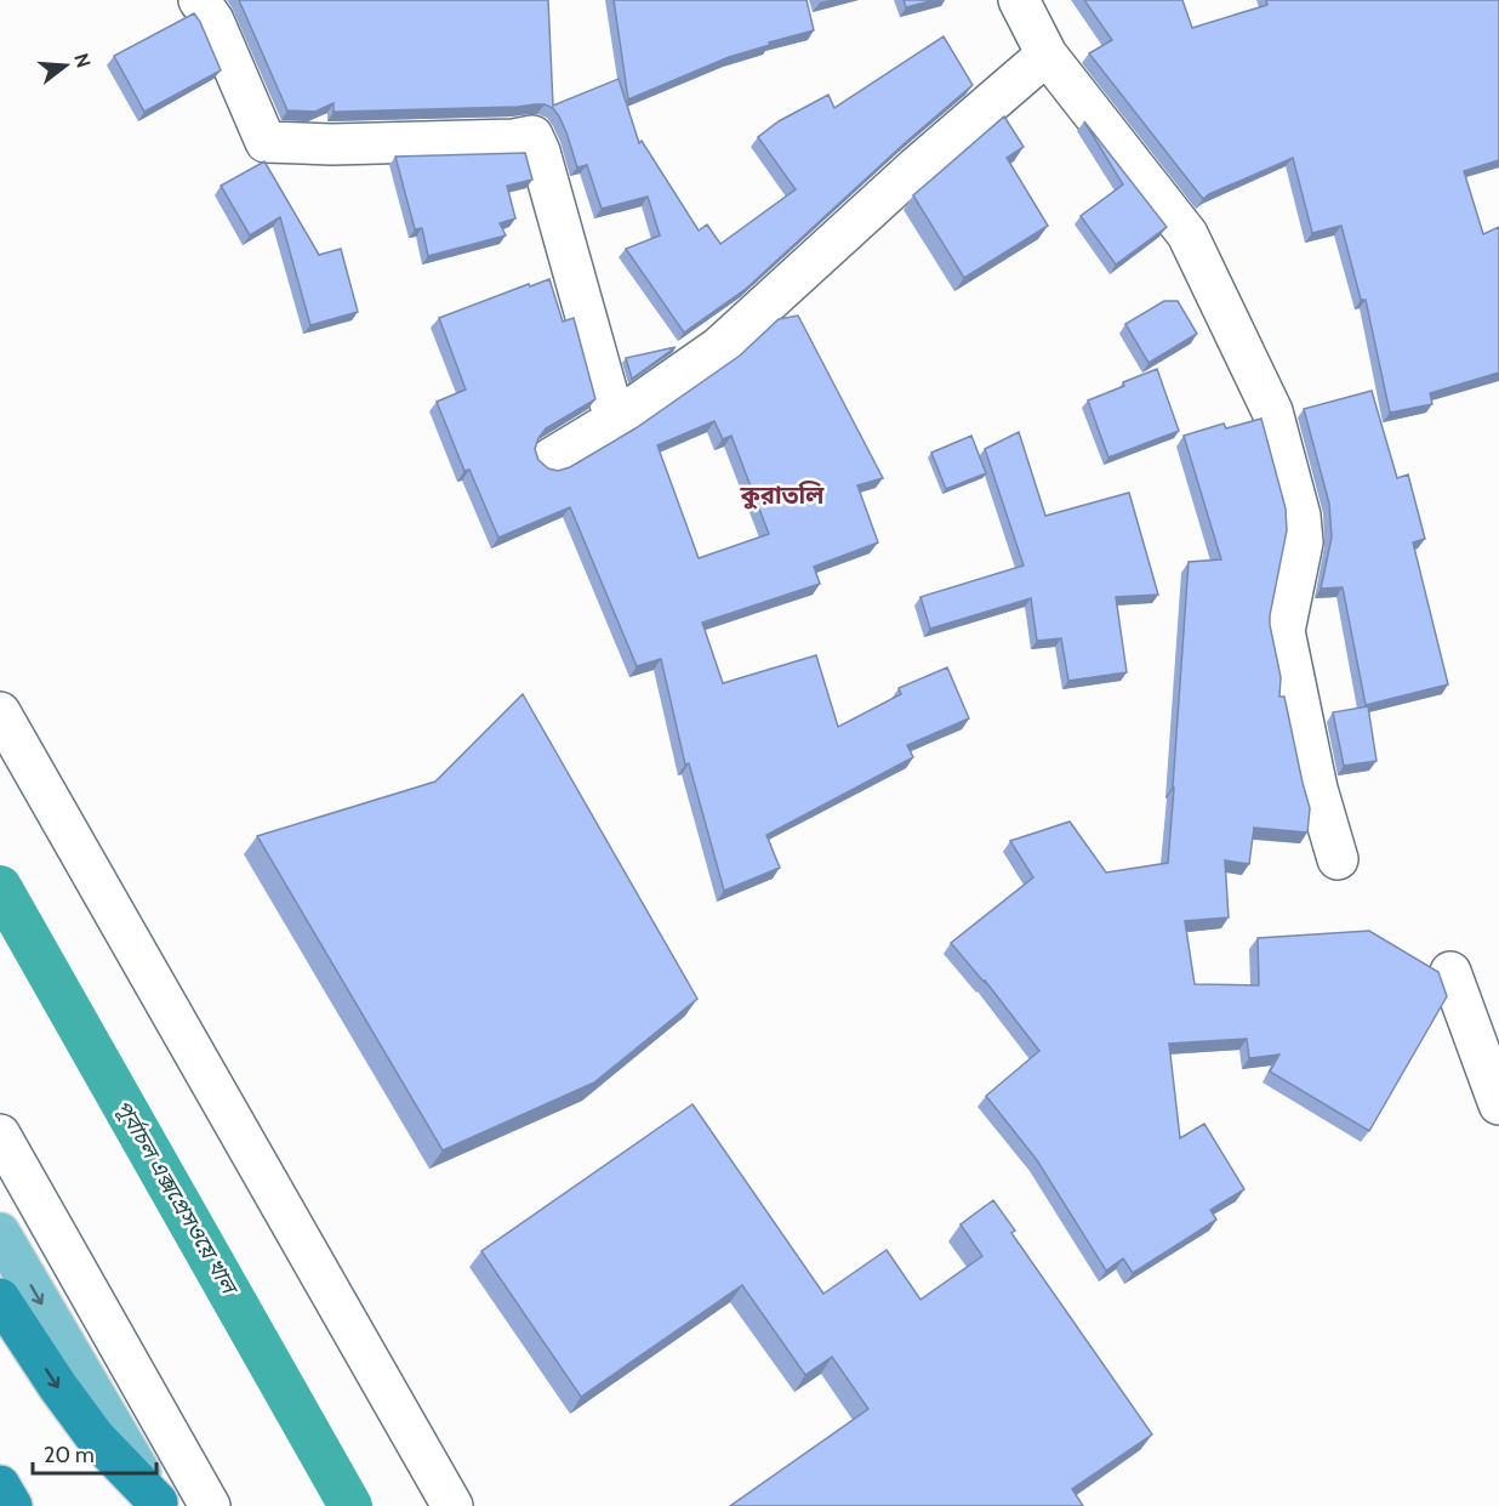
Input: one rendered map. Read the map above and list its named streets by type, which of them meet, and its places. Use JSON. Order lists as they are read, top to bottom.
{
  "districts": ["কুরাতলি"],
  "water": ["পূর্বাচল এক্সপ্রেসওয়ে খাল"],
  "scale_bar": "20 m",
  "north": "right"
}
